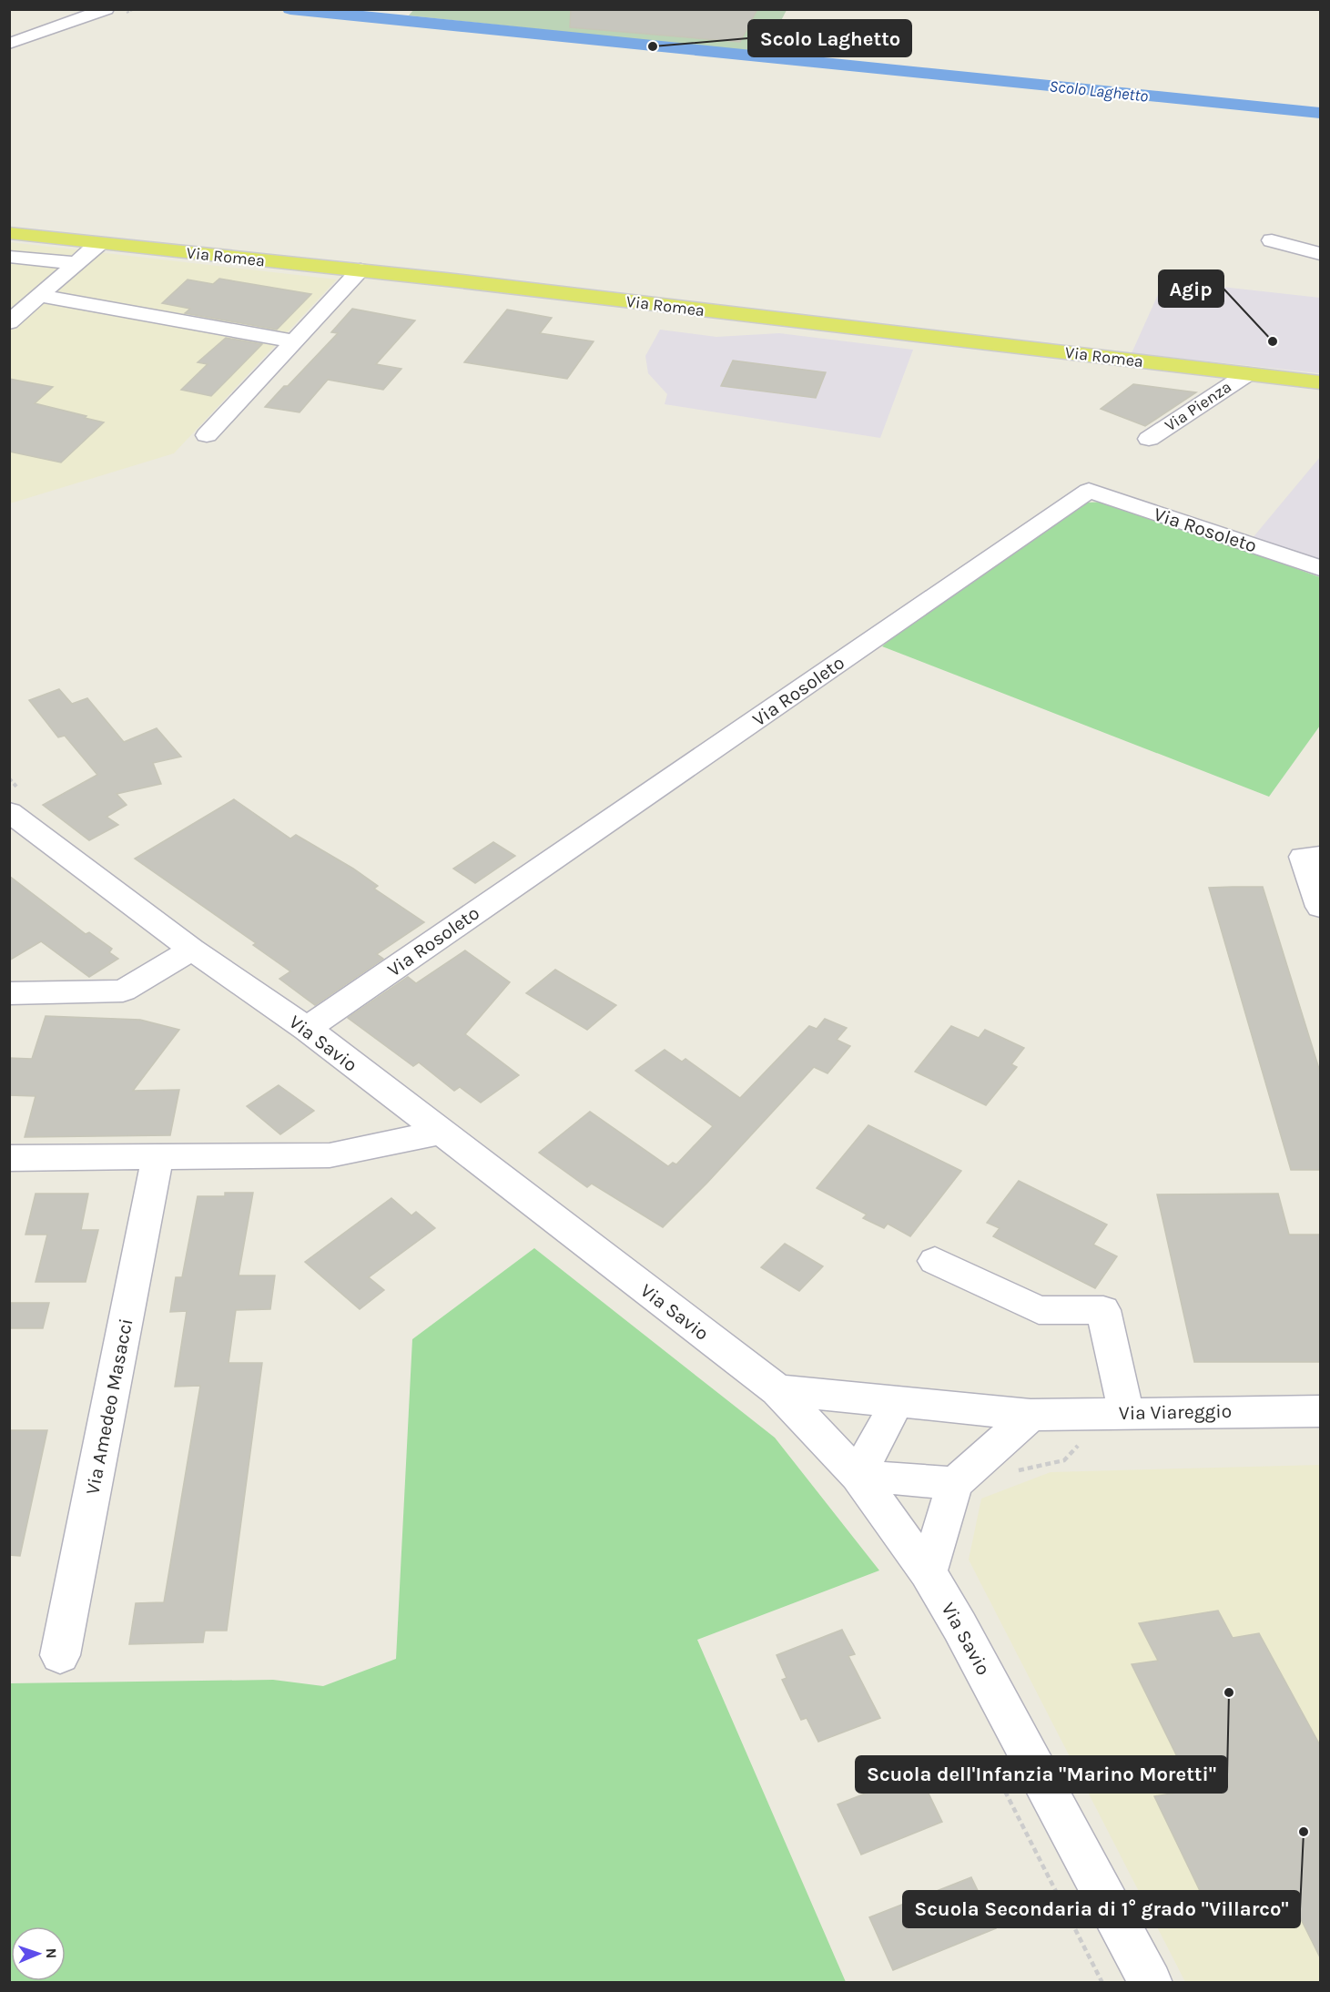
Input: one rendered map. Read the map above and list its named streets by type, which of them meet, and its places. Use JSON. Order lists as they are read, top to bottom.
{
  "streets": {
    "main road": ["Via Romea"],
    "street": [
      "Via Pienza",
      "Via Rosoleto",
      "Via Savio",
      "Via Amedeo Masacci",
      "Via Viareggio"
    ]
  },
  "crossings": [
    ["Via Romea", "Via Pienza"],
    ["Via Rosoleto", "Via Savio"],
    ["Via Savio", "Via Viareggio"]
  ],
  "water": ["Scolo Laghetto"],
  "places": [
    "Scolo Laghetto",
    "Agip",
    "Scuola dell'Infanzia \"Marino Moretti\"",
    "Scuola Secondaria di 1° grado \"Villarco\""
  ],
  "north": "right"
}
